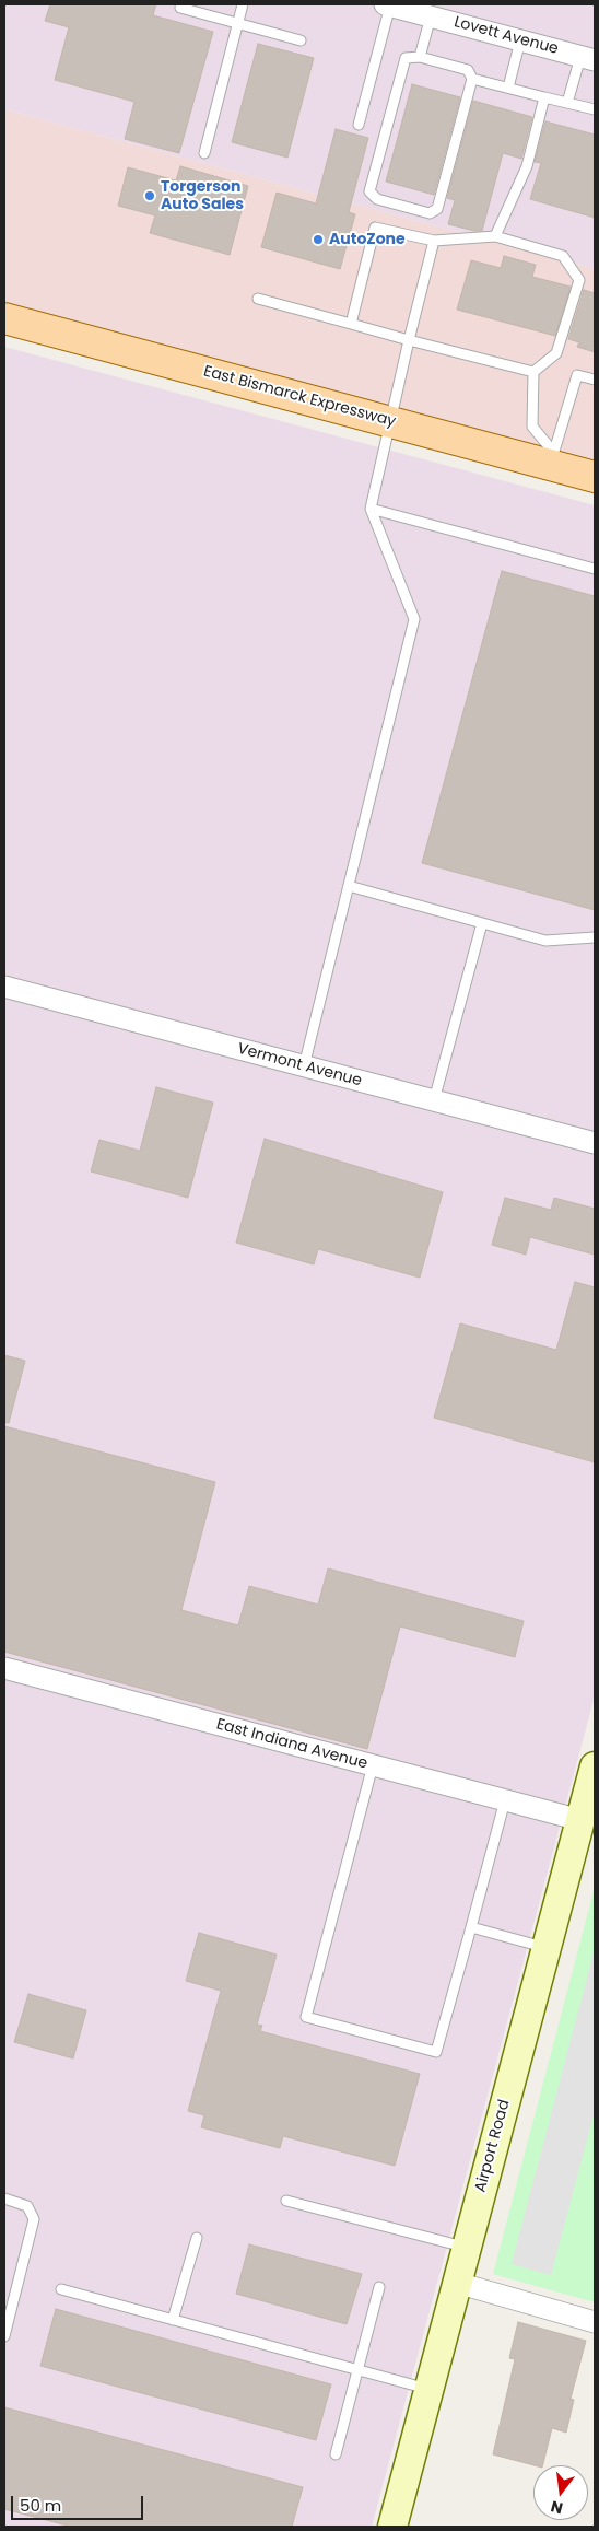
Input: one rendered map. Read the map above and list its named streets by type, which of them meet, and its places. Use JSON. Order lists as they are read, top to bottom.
{
  "streets": {
    "main road": ["East Bismarck Expressway", "Airport Road"],
    "street": ["Lovett Avenue", "Vermont Avenue", "East Indiana Avenue"]
  },
  "crossings": [
    ["East Indiana Avenue", "Airport Road"]
  ],
  "places": ["Torgerson Auto Sales", "AutoZone"],
  "scale_bar": "50 m",
  "north": "bottom"
}
